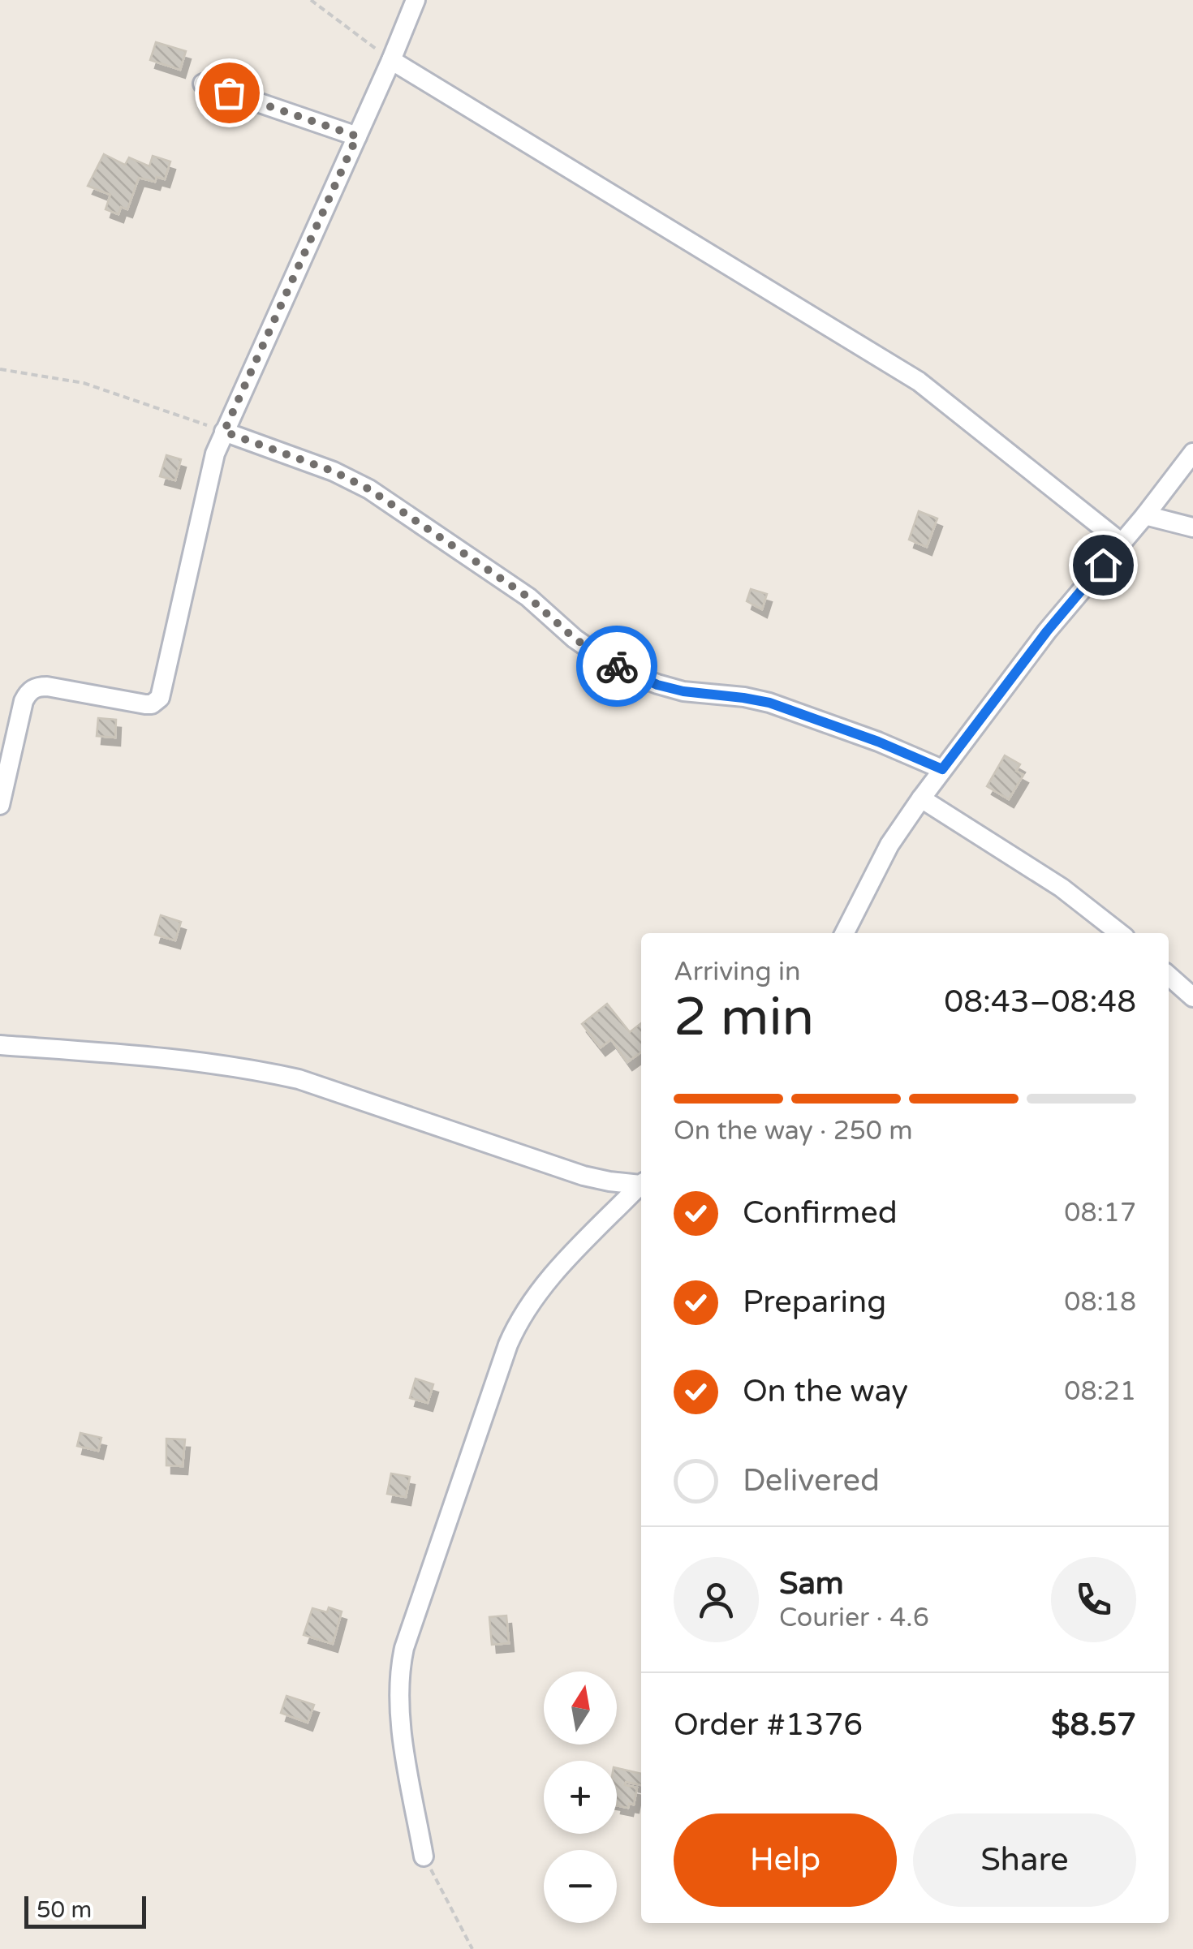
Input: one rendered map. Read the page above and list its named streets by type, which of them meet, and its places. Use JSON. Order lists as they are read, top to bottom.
{
  "scale_bar": "50 m",
  "north": "top",
  "page": {
    "heading": ["2 min", "Arriving in", "08:43–08:48"],
    "panel": [
      "Sam",
      "Courier · 4.6",
      "Order #1376",
      "$8.57"
    ],
    "bar": "On the way · 250 m",
    "list": [
      ["Confirmed", "08:17"],
      ["Preparing", "08:18"],
      ["On the way", "08:21"],
      "Delivered"
    ],
    "map_buttons": ["+", "−"],
    "buttons": ["Help", "Share"],
    "scale": "50 m"
  }
}
